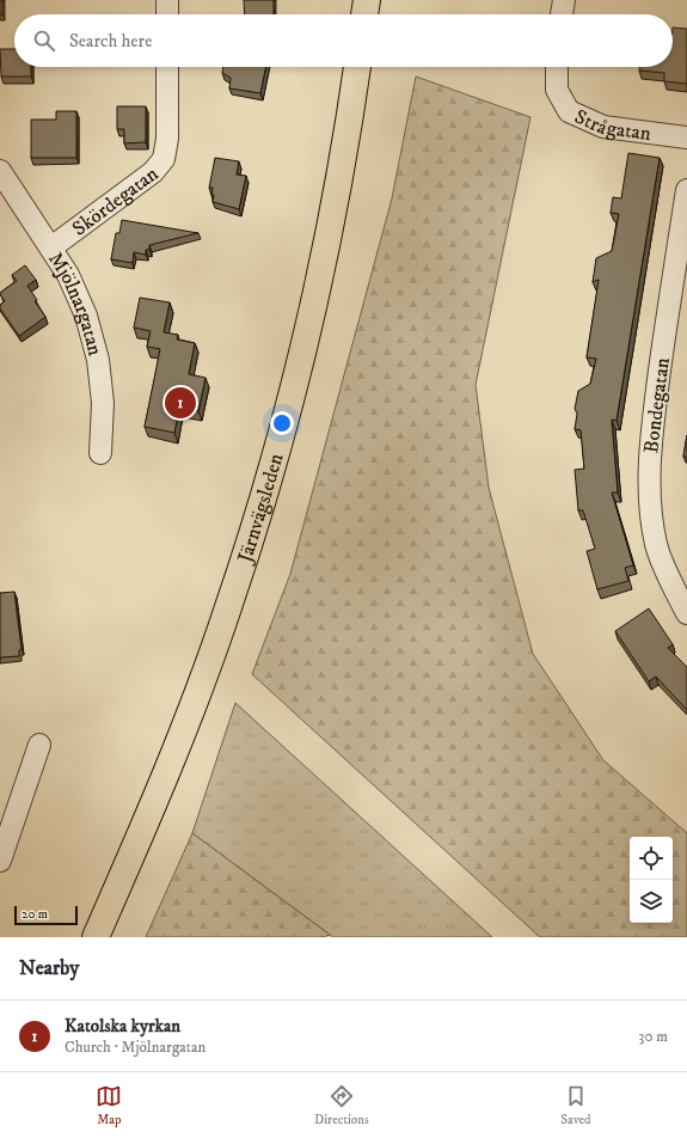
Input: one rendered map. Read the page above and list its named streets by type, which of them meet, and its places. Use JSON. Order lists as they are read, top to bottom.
{
  "streets": {
    "main road": ["Järnvägsleden"],
    "street": [
      "Strågatan",
      "Skördegatan",
      "Mjölnargatan",
      "Bondegatan"
    ]
  },
  "crossings": [
    ["Skördegatan", "Mjölnargatan"]
  ],
  "scale_bar": "20 m",
  "page": {
    "search": "Search here",
    "pins": "1",
    "scale": "20 m",
    "heading": "Nearby",
    "list": [
      {
        "mark": "1",
        "name": "Katolska kyrkan",
        "note": "Church · Mjölnargatan",
        "value": "30 m"
      }
    ],
    "nav": ["Map", "Directions", "Saved"]
  }
}
